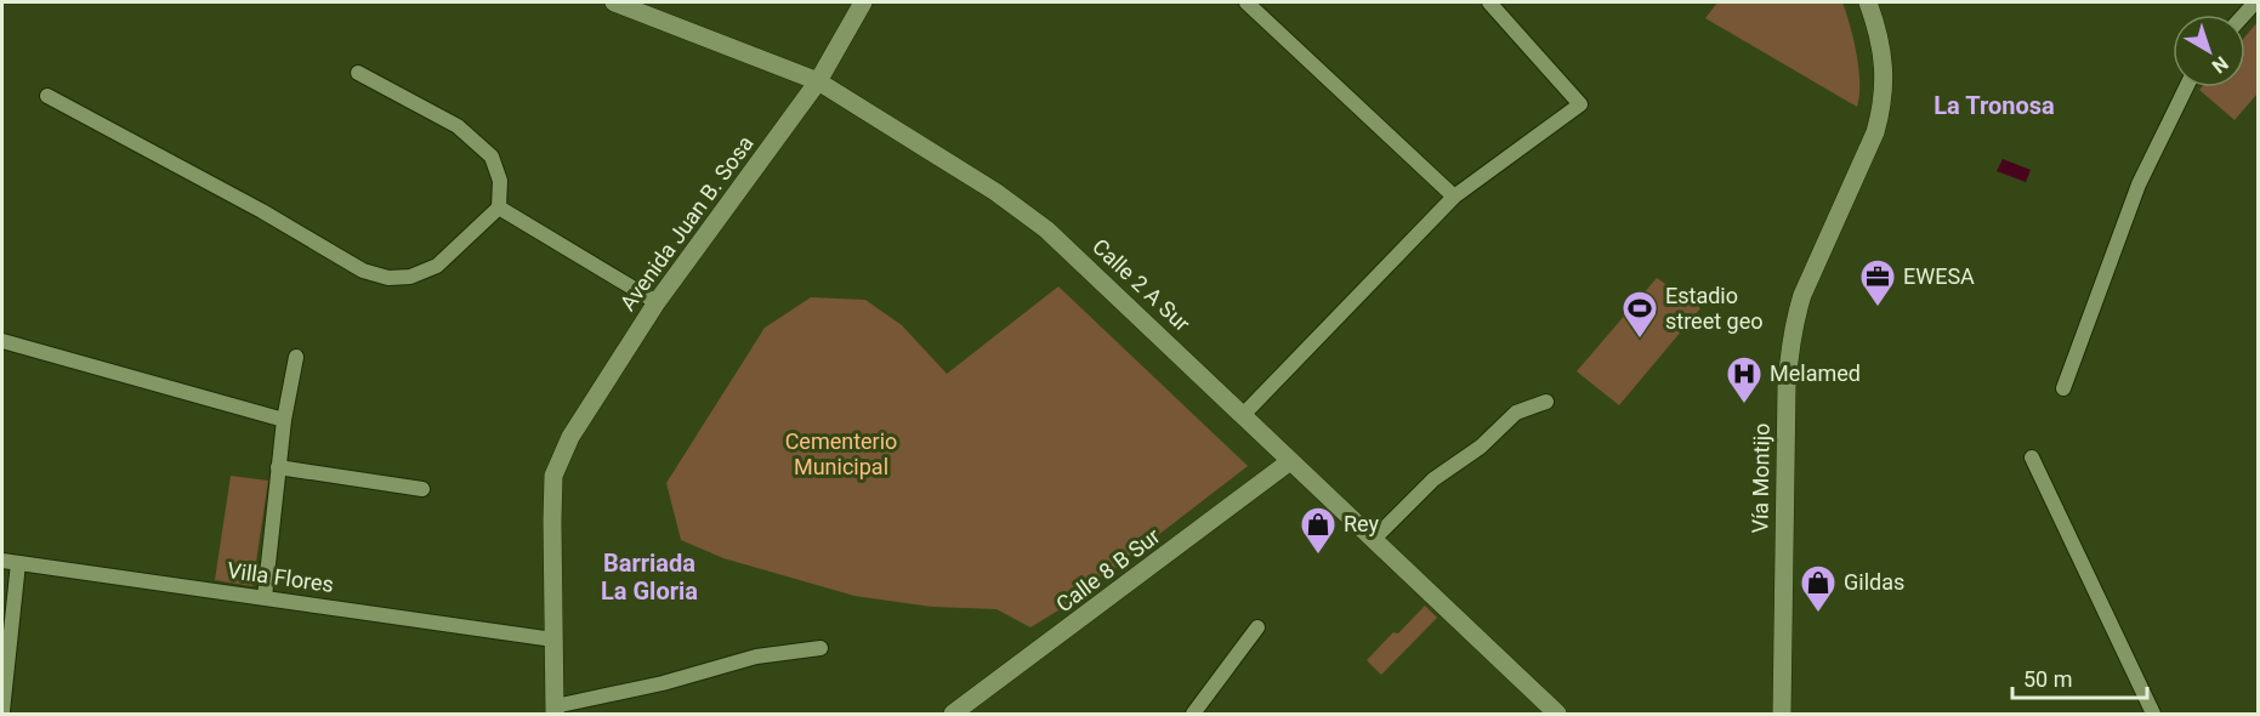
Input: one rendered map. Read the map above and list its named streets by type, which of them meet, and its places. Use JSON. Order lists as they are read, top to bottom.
{
  "streets": {
    "main road": [
      "Avenida Juan B. Sosa",
      "Calle 2 A Sur",
      "Vía Montijo",
      "Calle 8 B Sur"
    ],
    "street": ["Villa Flores"]
  },
  "crossings": [
    ["Avenida Juan B. Sosa", "Calle 2 A Sur"],
    ["Avenida Juan B. Sosa", "Villa Flores"],
    ["Calle 2 A Sur", "Calle 8 B Sur"]
  ],
  "districts": ["La Tronosa", "Barriada La Gloria"],
  "parks": ["Cementerio Municipal"],
  "places": {
    "office": ["EWESA"],
    "sports": ["Estadio street geo"],
    "hospital": ["Melamed"],
    "shop": ["Rey", "Gildas"]
  },
  "scale_bar": "50 m",
  "north": "bottom right"
}
